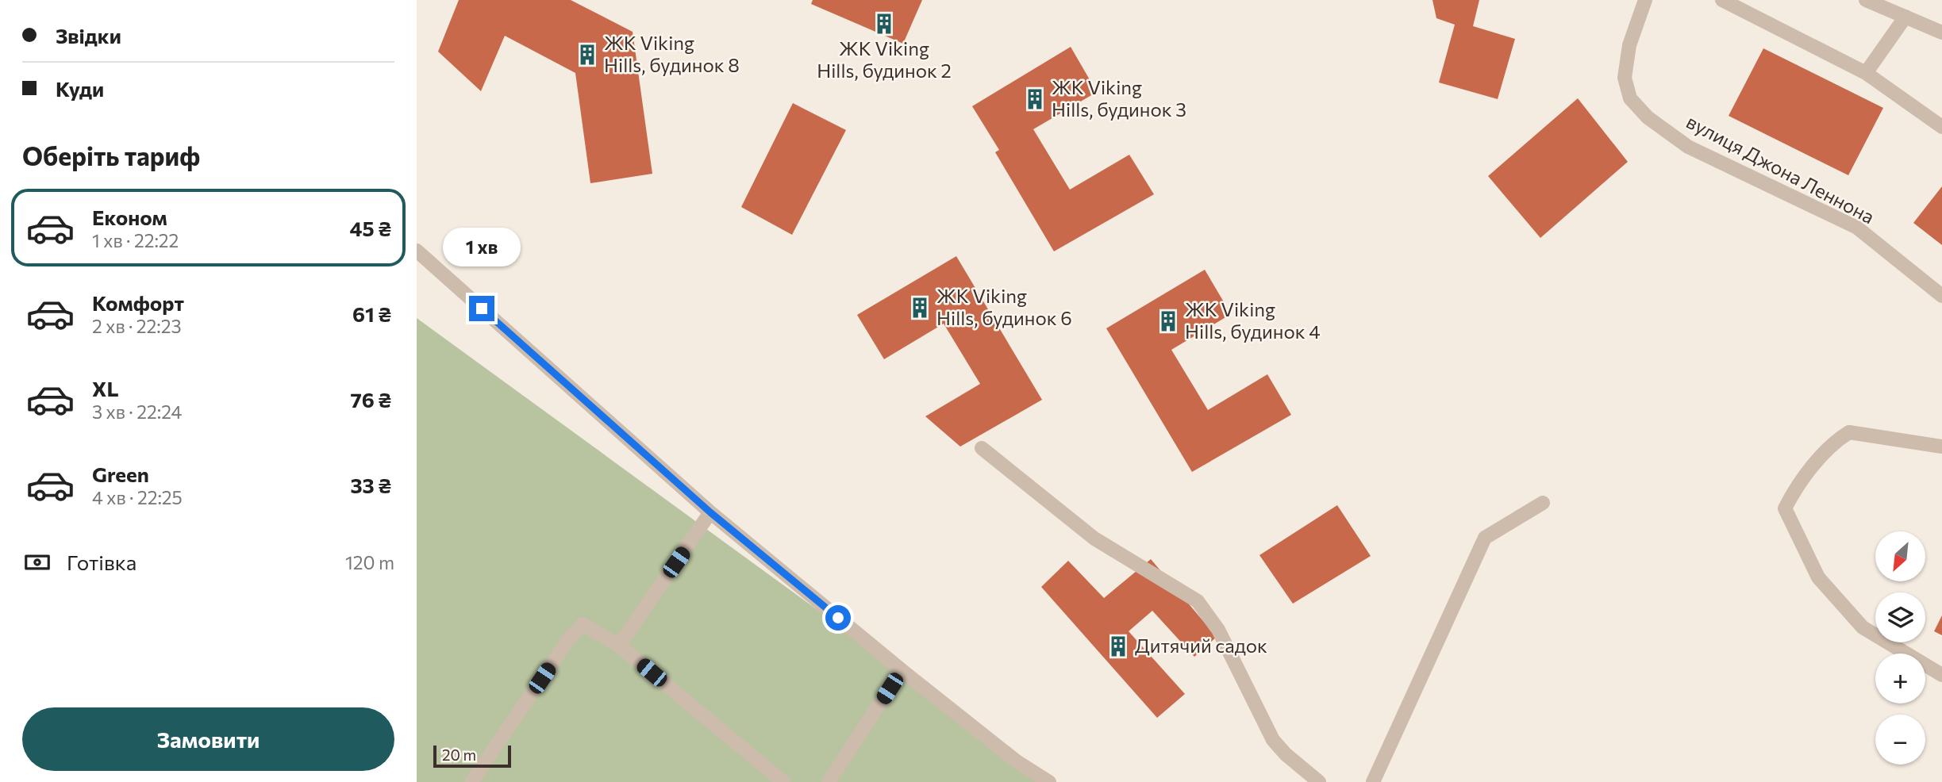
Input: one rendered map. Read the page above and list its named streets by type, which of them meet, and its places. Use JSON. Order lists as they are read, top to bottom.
{
  "streets": {
    "street": ["вулиця Джона Леннона"]
  },
  "places": {
    "building": [
      "ЖК Viking Hills, будинок 2",
      "ЖК Viking Hills, будинок 8",
      "ЖК Viking Hills, будинок 3",
      "ЖК Viking Hills, будинок 6",
      "ЖК Viking Hills, будинок 4",
      "Дитячий садок"
    ]
  },
  "scale_bar": "20 m",
  "north": "bottom left",
  "page": {
    "banner": ["Звідки", "Куди"],
    "heading": "Оберіть тариф",
    "list": [
      {
        "name": "Економ",
        "note": "1 хв · 22:22",
        "value": "45 ₴"
      },
      {
        "name": "Комфорт",
        "note": "2 хв · 22:23",
        "value": "61 ₴"
      },
      {
        "name": "XL",
        "note": "3 хв · 22:24",
        "value": "76 ₴"
      },
      {
        "name": "Green",
        "note": "4 хв · 22:25",
        "value": "33 ₴"
      }
    ],
    "bubble": "1 хв",
    "pay": ["Готівка", "120 m"],
    "map_buttons": ["+", "−"],
    "buttons": "Замовити",
    "scale": "20 m"
  }
}
